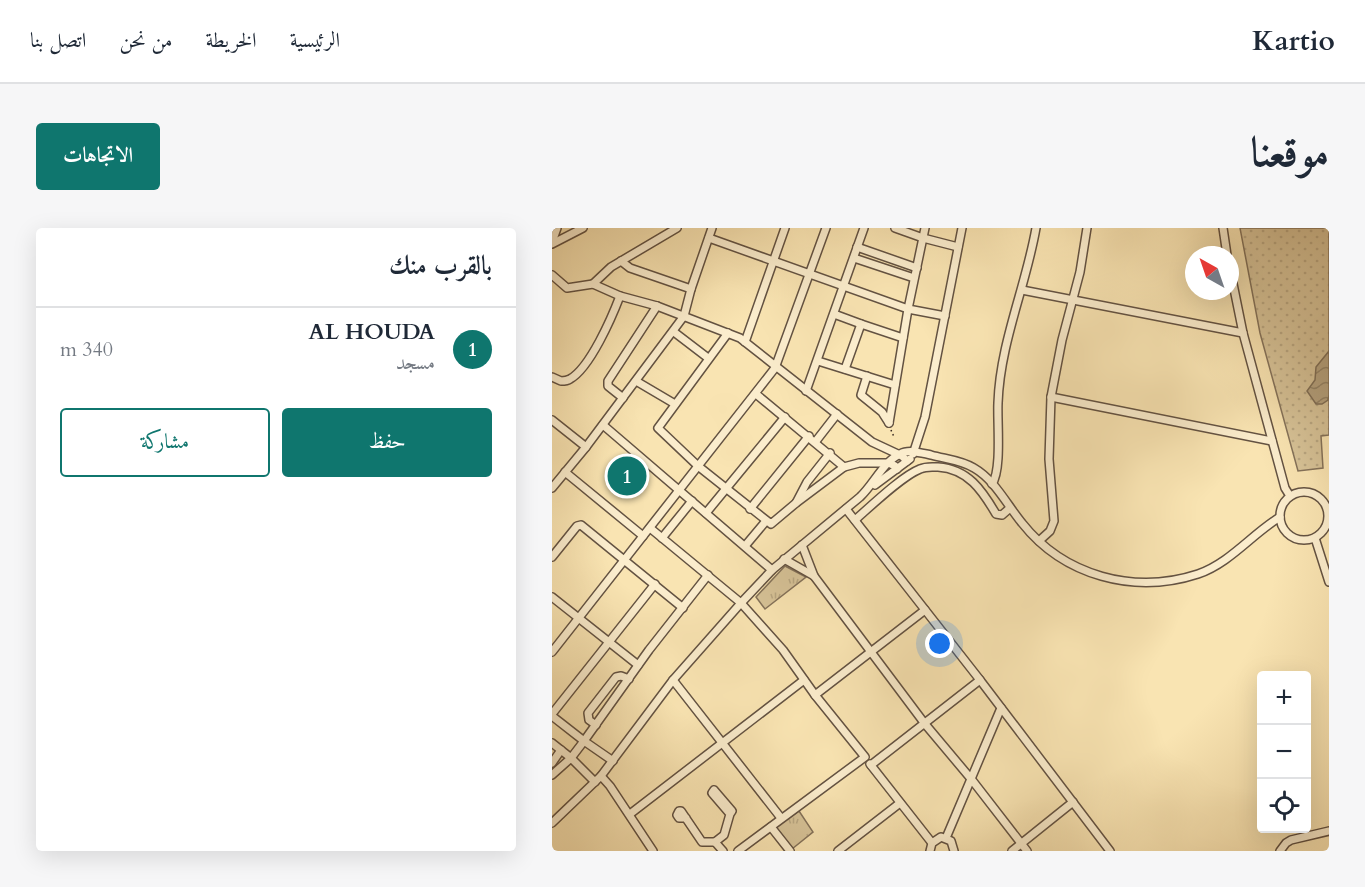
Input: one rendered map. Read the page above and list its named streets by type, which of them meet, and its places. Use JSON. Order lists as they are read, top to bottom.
{
  "north": "top left",
  "page": {
    "header": "Kartio",
    "nav": [
      "الرئيسية",
      "الخريطة",
      "من نحن",
      "اتصل بنا"
    ],
    "title": "موقعنا",
    "buttons": [
      "الاتجاهات",
      ["حفظ", "مشاركة"]
    ],
    "heading": "بالقرب منك",
    "list": [
      {
        "mark": "1",
        "name": "AL HOUDA",
        "note": "مسجد",
        "value": "340 m"
      }
    ],
    "pins": "1",
    "map_buttons": ["+", "−"]
  }
}
